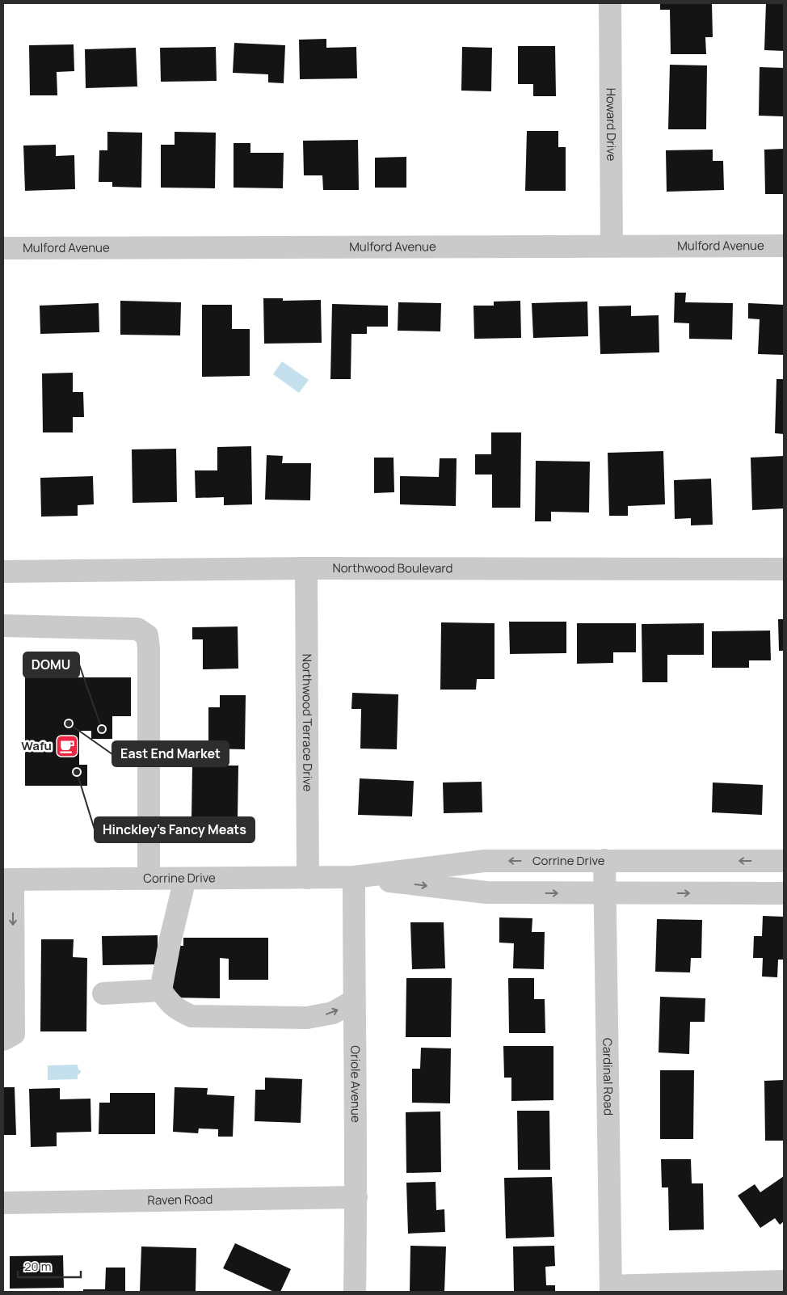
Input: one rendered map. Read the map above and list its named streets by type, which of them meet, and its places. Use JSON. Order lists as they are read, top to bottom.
{
  "streets": {
    "street": [
      "Howard Drive",
      "Mulford Avenue",
      "Northwood Boulevard",
      "Northwood Terrace Drive",
      "Corrine Drive",
      "Cardinal Road",
      "Oriole Avenue",
      "Raven Road"
    ]
  },
  "crossings": [
    ["Howard Drive", "Mulford Avenue"],
    ["Northwood Boulevard", "Northwood Terrace Drive"],
    ["Northwood Terrace Drive", "Corrine Drive"],
    ["Corrine Drive", "Cardinal Road"],
    ["Corrine Drive", "Oriole Avenue"],
    ["Oriole Avenue", "Raven Road"]
  ],
  "places": {
    "other": ["East End Market", "DOMU", "Hinckley's Fancy Meats"],
    "cafe": ["Wafu"]
  },
  "scale_bar": "20 m"
}
